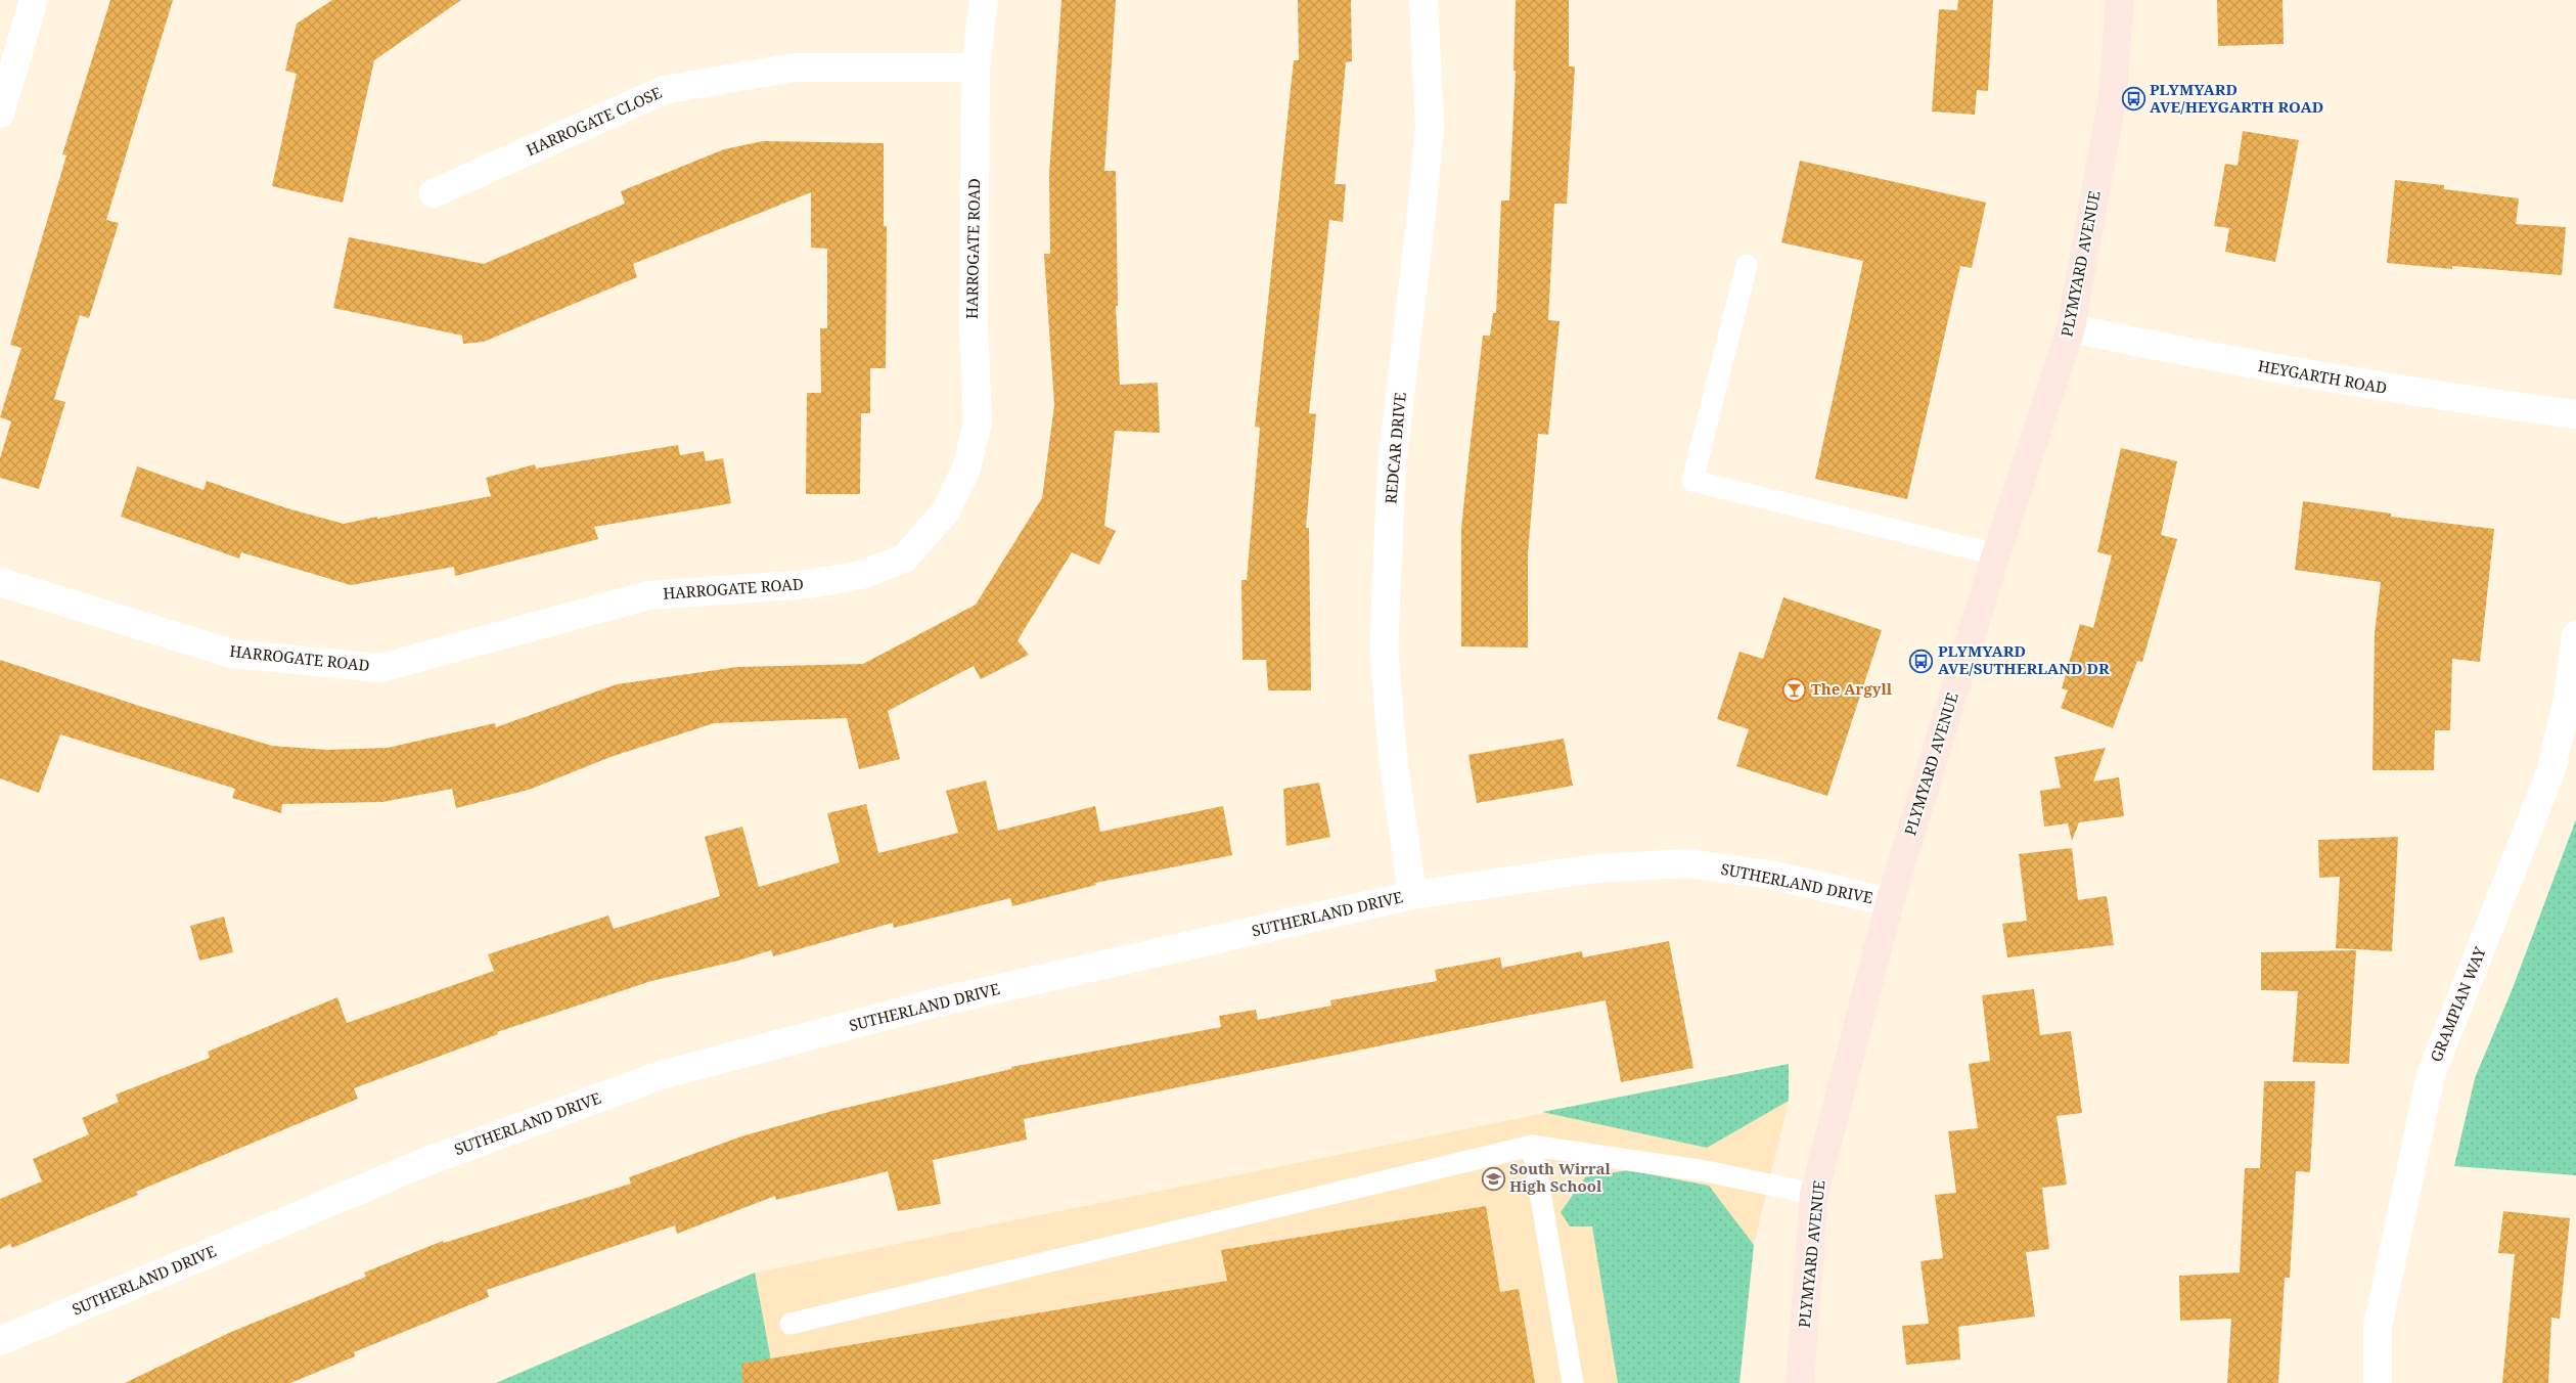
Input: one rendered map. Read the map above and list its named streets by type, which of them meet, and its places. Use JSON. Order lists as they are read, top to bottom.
{
  "streets": {
    "street": [
      "HARROGATE CLOSE",
      "HARROGATE ROAD",
      "PLYMYARD AVENUE",
      "HEYGARTH ROAD",
      "REDCAR DRIVE",
      "SUTHERLAND DRIVE",
      "GRAMPIAN WAY"
    ]
  },
  "crossings": [
    ["HARROGATE CLOSE", "HARROGATE ROAD"],
    ["PLYMYARD AVENUE", "HEYGARTH ROAD"],
    ["PLYMYARD AVENUE", "SUTHERLAND DRIVE"],
    ["REDCAR DRIVE", "SUTHERLAND DRIVE"]
  ],
  "places": {
    "bus stop": ["PLYMYARD AVE/HEYGARTH ROAD", "PLYMYARD AVE/SUTHERLAND DR"],
    "bar": ["The Argyll"],
    "school or university": ["South Wirral High School"]
  }
}
